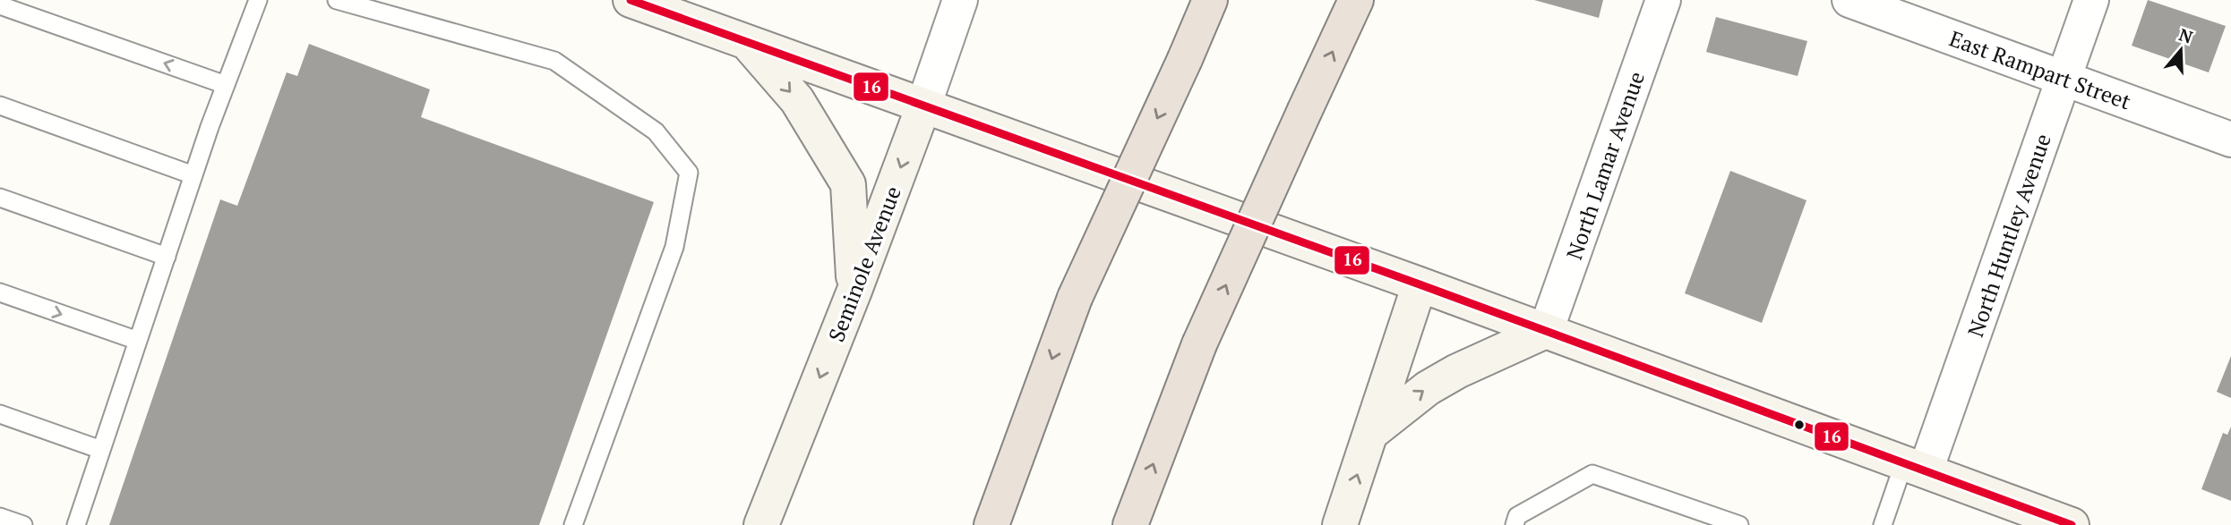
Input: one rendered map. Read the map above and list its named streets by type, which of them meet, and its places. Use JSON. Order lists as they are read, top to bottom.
{
  "streets": {
    "main road": ["Seminole Avenue"],
    "street": ["East Rampart Street", "North Lamar Avenue", "North Huntley Avenue"]
  },
  "crossings": [
    ["East Rampart Street", "North Huntley Avenue"]
  ],
  "one_way": ["Seminole Avenue"],
  "lines": ["transit line 16"],
  "north": "top"
}
